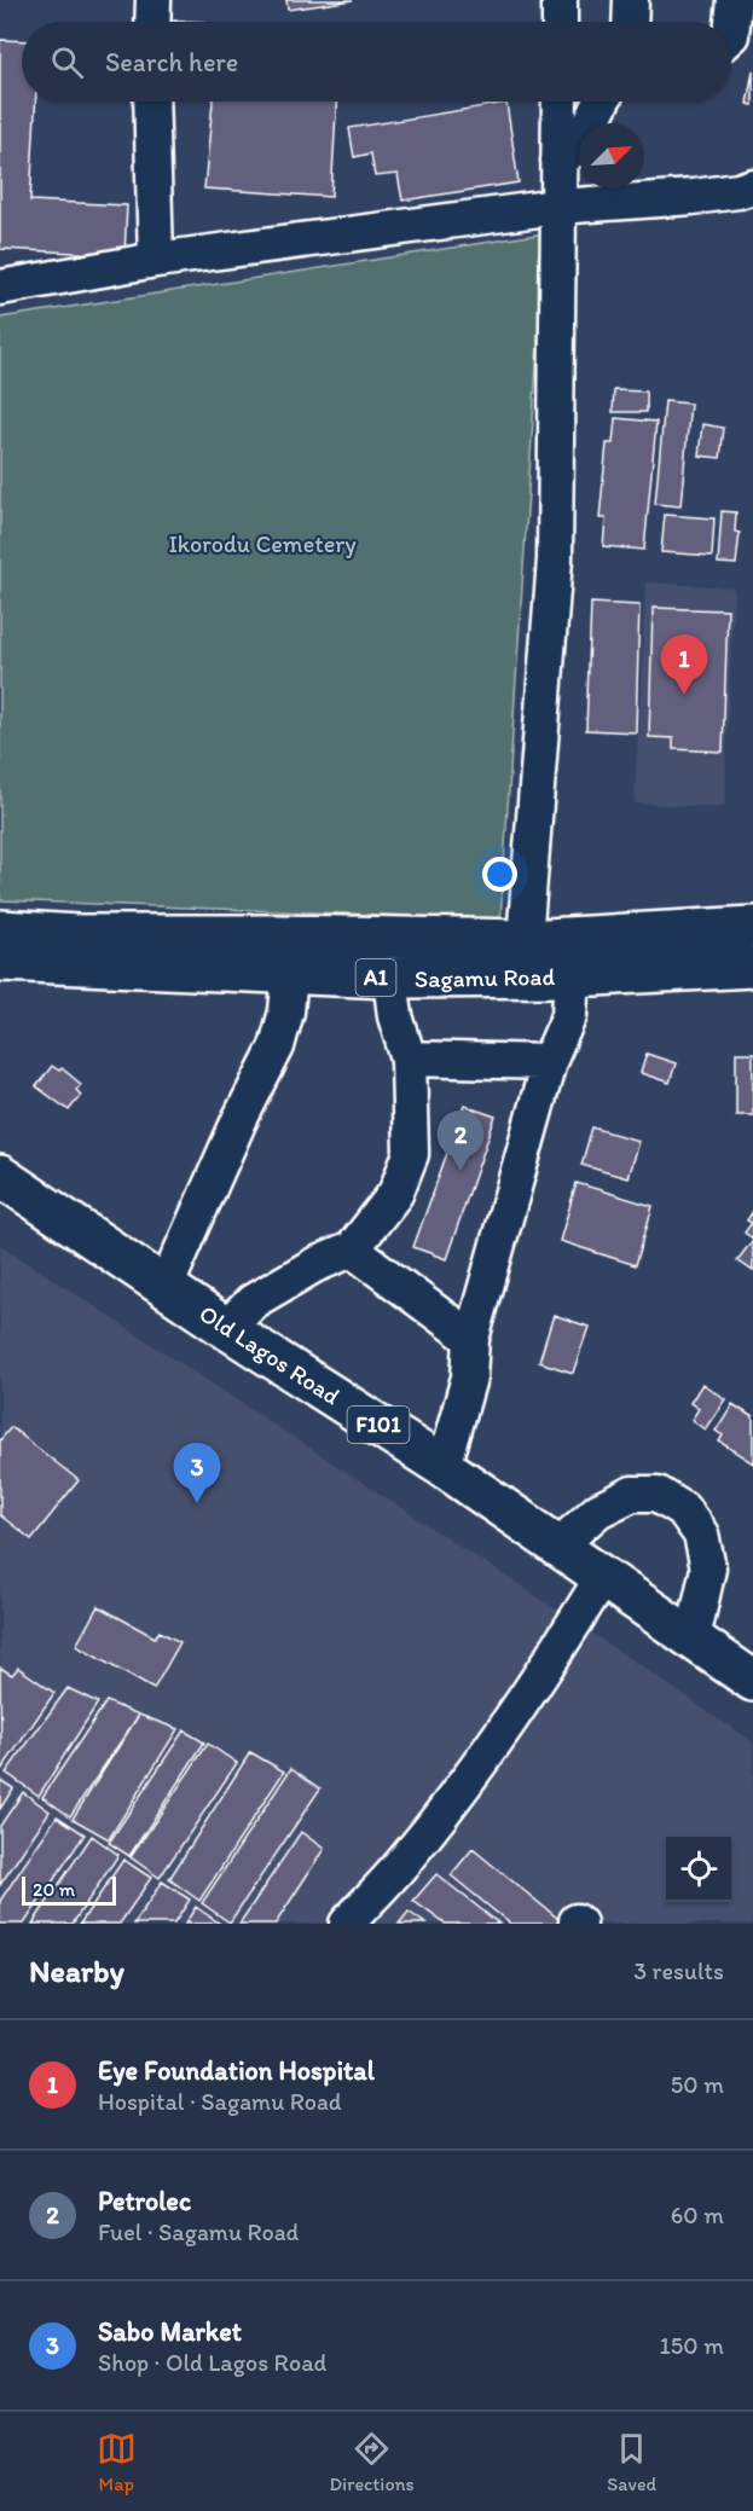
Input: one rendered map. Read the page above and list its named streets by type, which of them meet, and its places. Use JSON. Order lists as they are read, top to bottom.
{
  "streets": {
    "main road": [
      "A1",
      "Sagamu Road",
      "Old Lagos Road",
      "F101"
    ]
  },
  "parks": ["Ikorodu Cemetery"],
  "scale_bar": "20 m",
  "north": "top right",
  "page": {
    "search": "Search here",
    "pins": ["1", "2", "3"],
    "scale": "20 m",
    "heading": ["Nearby", "3 results"],
    "list": [
      {
        "mark": "1",
        "name": "Eye Foundation Hospital",
        "note": "Hospital · Sagamu Road",
        "value": "50 m"
      },
      {
        "mark": "2",
        "name": "Petrolec",
        "note": "Fuel · Sagamu Road",
        "value": "60 m"
      },
      {
        "mark": "3",
        "name": "Sabo Market",
        "note": "Shop · Old Lagos Road",
        "value": "150 m"
      }
    ],
    "nav": ["Map", "Directions", "Saved"]
  }
}
